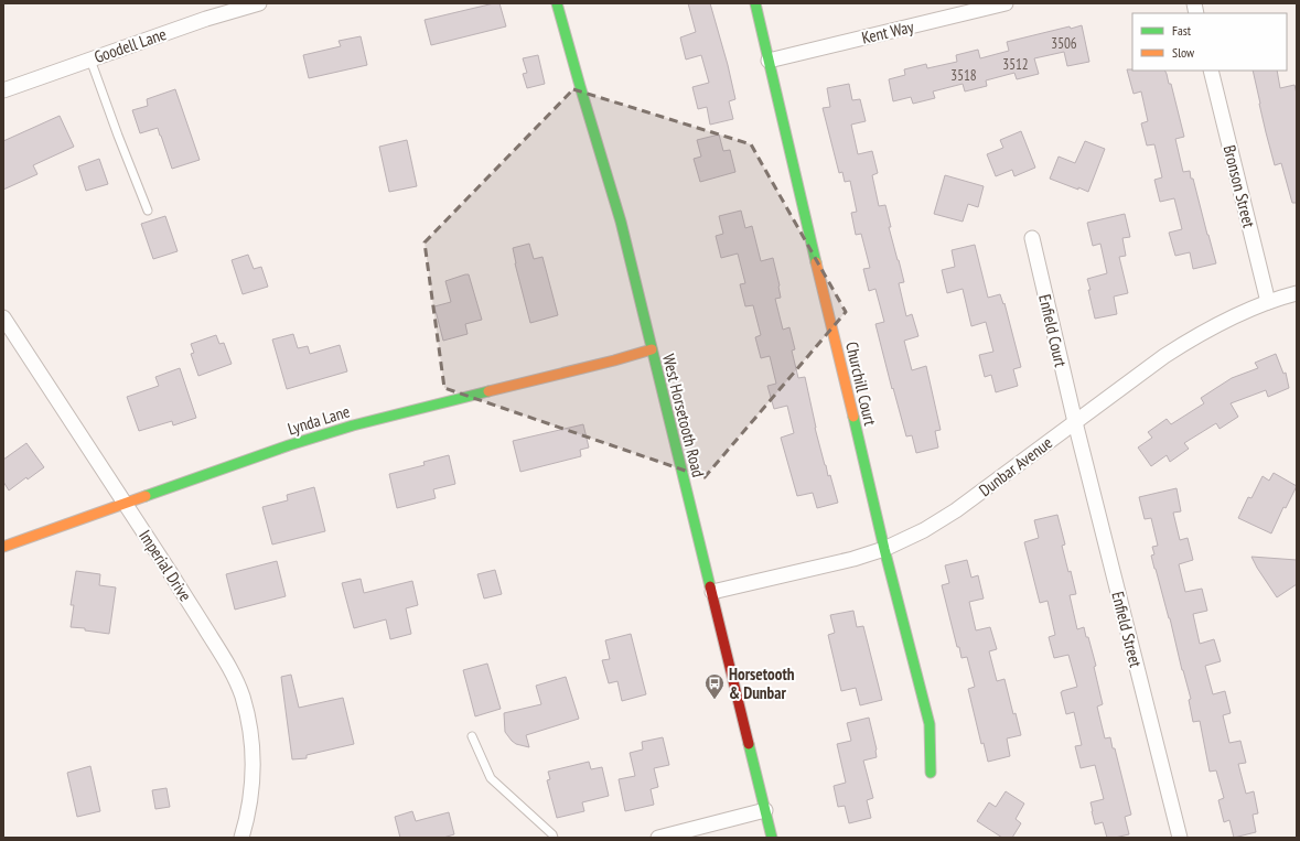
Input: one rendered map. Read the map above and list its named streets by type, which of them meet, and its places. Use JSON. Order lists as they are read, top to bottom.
{
  "streets": {
    "street": [
      "Kent Way",
      "Goodell Lane",
      "Bronson Street",
      "Enfield Court",
      "Churchill Court",
      "West Horsetooth Road",
      "Lynda Lane",
      "Dunbar Avenue",
      "Imperial Drive",
      "Enfield Street"
    ]
  },
  "crossings": [
    ["Kent Way", "Churchill Court"],
    ["Bronson Street", "Dunbar Avenue"],
    ["Enfield Court", "Dunbar Avenue"],
    ["Enfield Court", "Enfield Street"],
    ["Churchill Court", "Dunbar Avenue"],
    ["West Horsetooth Road", "Lynda Lane"],
    ["West Horsetooth Road", "Dunbar Avenue"],
    ["Lynda Lane", "Imperial Drive"],
    ["Dunbar Avenue", "Enfield Street"]
  ],
  "places": {
    "bus stop": ["Horsetooth & Dunbar"]
  },
  "house_numbers": ["3506", "3512", "3518"],
  "legend": ["Fast", "Slow"]
}
